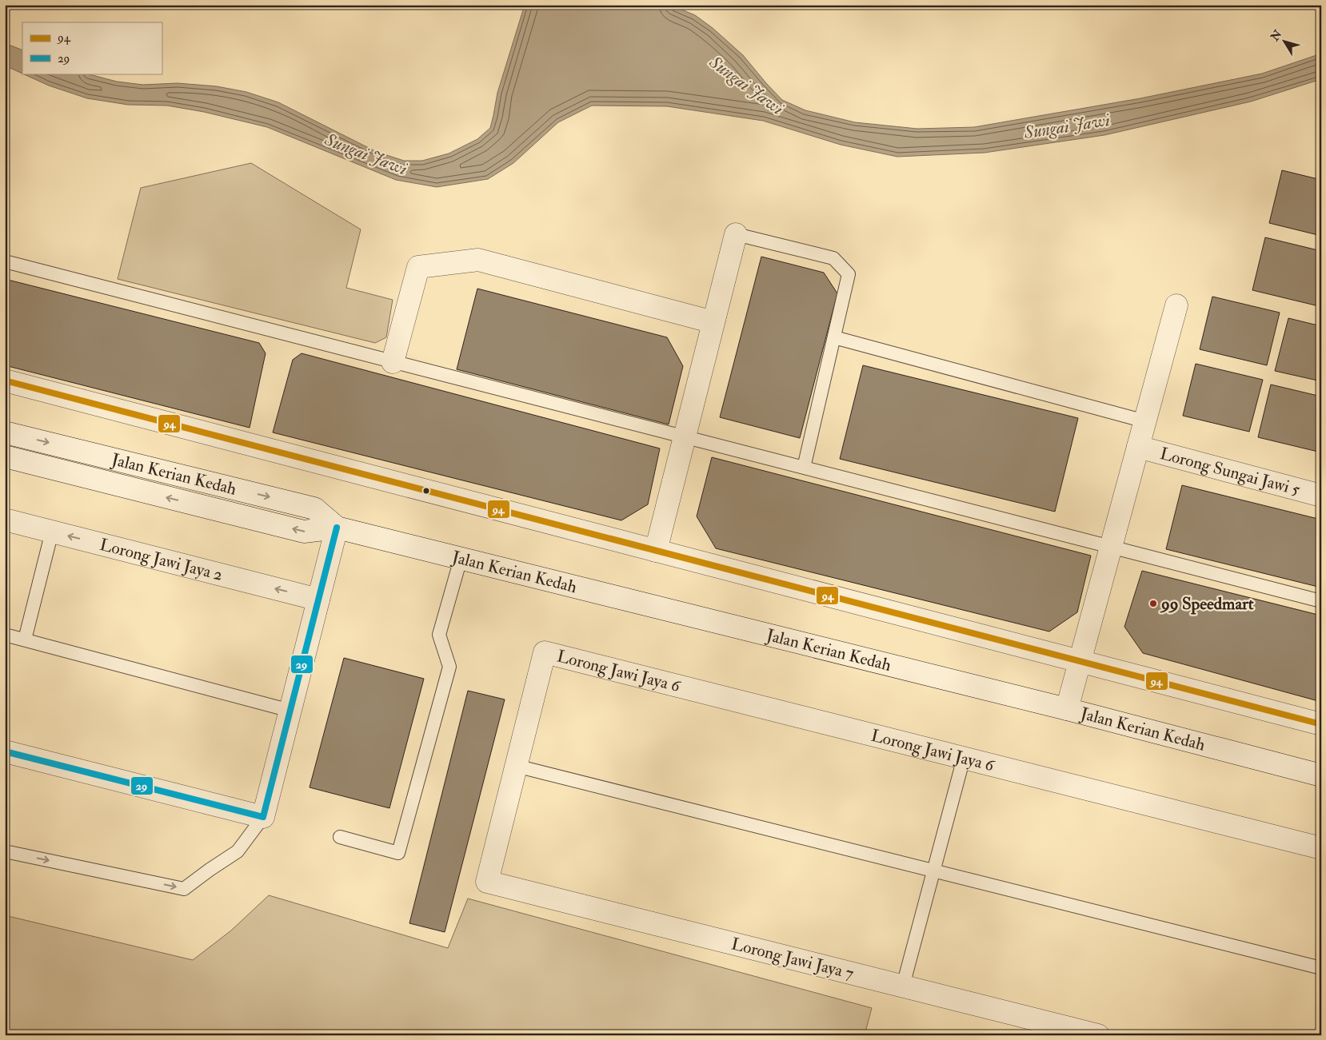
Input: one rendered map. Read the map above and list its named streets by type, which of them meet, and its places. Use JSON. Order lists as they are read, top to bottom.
{
  "streets": {
    "street": [
      "Lorong Sungai Jawi 5",
      "Jalan Kerian Kedah",
      "Lorong Jawi Jaya 2",
      "Lorong Jawi Jaya 6",
      "Lorong Jawi Jaya 7"
    ]
  },
  "crossings": [
    ["Lorong Jawi Jaya 6", "Lorong Jawi Jaya 7"]
  ],
  "water": ["Sungai Jawi"],
  "places": ["99 Speedmart"],
  "lines": ["transit line 94", "transit line 29"],
  "legend": ["94", "29"],
  "north": "top left"
}
